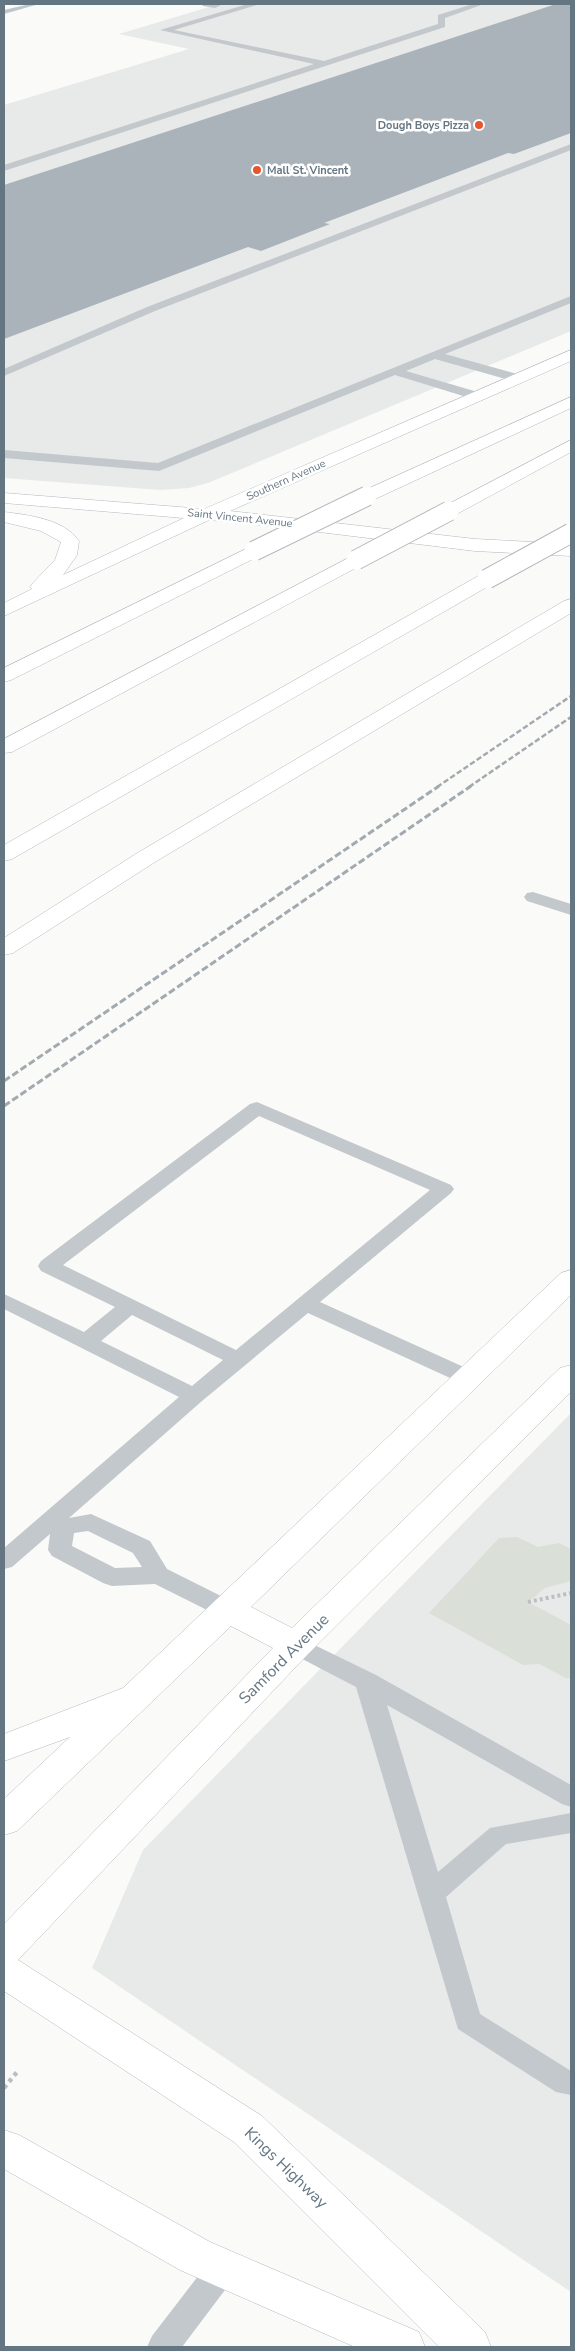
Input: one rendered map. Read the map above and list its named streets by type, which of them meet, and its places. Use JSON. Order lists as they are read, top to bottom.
{
  "streets": {
    "main road": [
      "Southern Avenue",
      "Saint Vincent Avenue",
      "Samford Avenue",
      "Kings Highway"
    ]
  },
  "crossings": [
    ["Southern Avenue", "Saint Vincent Avenue"]
  ],
  "places": ["Dough Boys Pizza", "Mall St. Vincent"]
}
